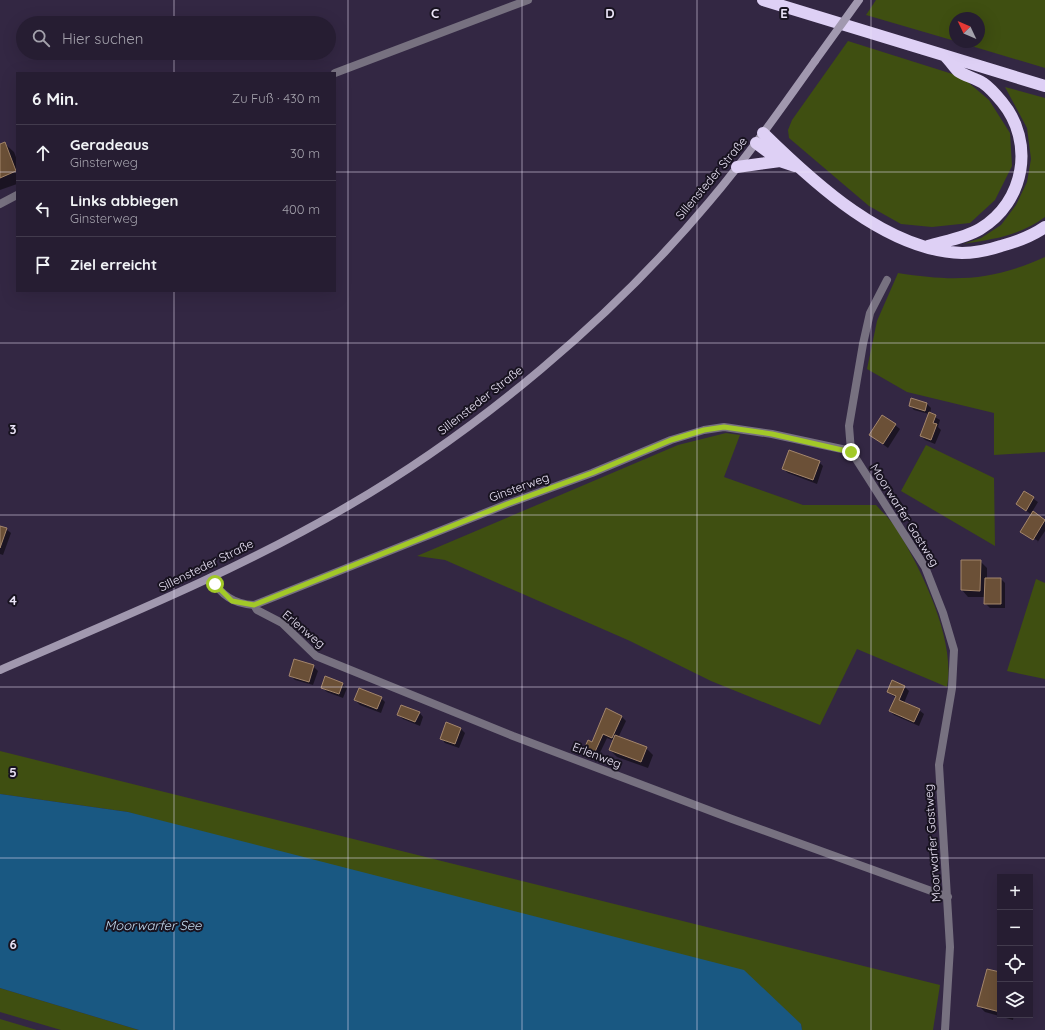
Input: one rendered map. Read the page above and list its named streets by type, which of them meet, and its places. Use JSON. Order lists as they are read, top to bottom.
{
  "streets": {
    "street": [
      "Sillensteder Straße",
      "Ginsterweg",
      "Moorwarfer Gastweg",
      "Erlenweg"
    ]
  },
  "crossings": [
    ["Ginsterweg", "Moorwarfer Gastweg"],
    ["Ginsterweg", "Erlenweg"],
    ["Moorwarfer Gastweg", "Erlenweg"]
  ],
  "water": ["Moorwarfer See"],
  "north": "top left",
  "page": {
    "search": "Hier suchen",
    "heading": ["6 Min.", "Zu Fuß · 430 m"],
    "list": [
      ["Geradeaus", "Ginsterweg", "30 m"],
      ["Links abbiegen", "Ginsterweg", "400 m"],
      "Ziel erreicht"
    ],
    "map_buttons": ["+", "−"]
  },
  "grid": {
    "columns": ["C", "D", "E"],
    "rows": [
      "3",
      "4",
      "5",
      "6"
    ]
  }
}
